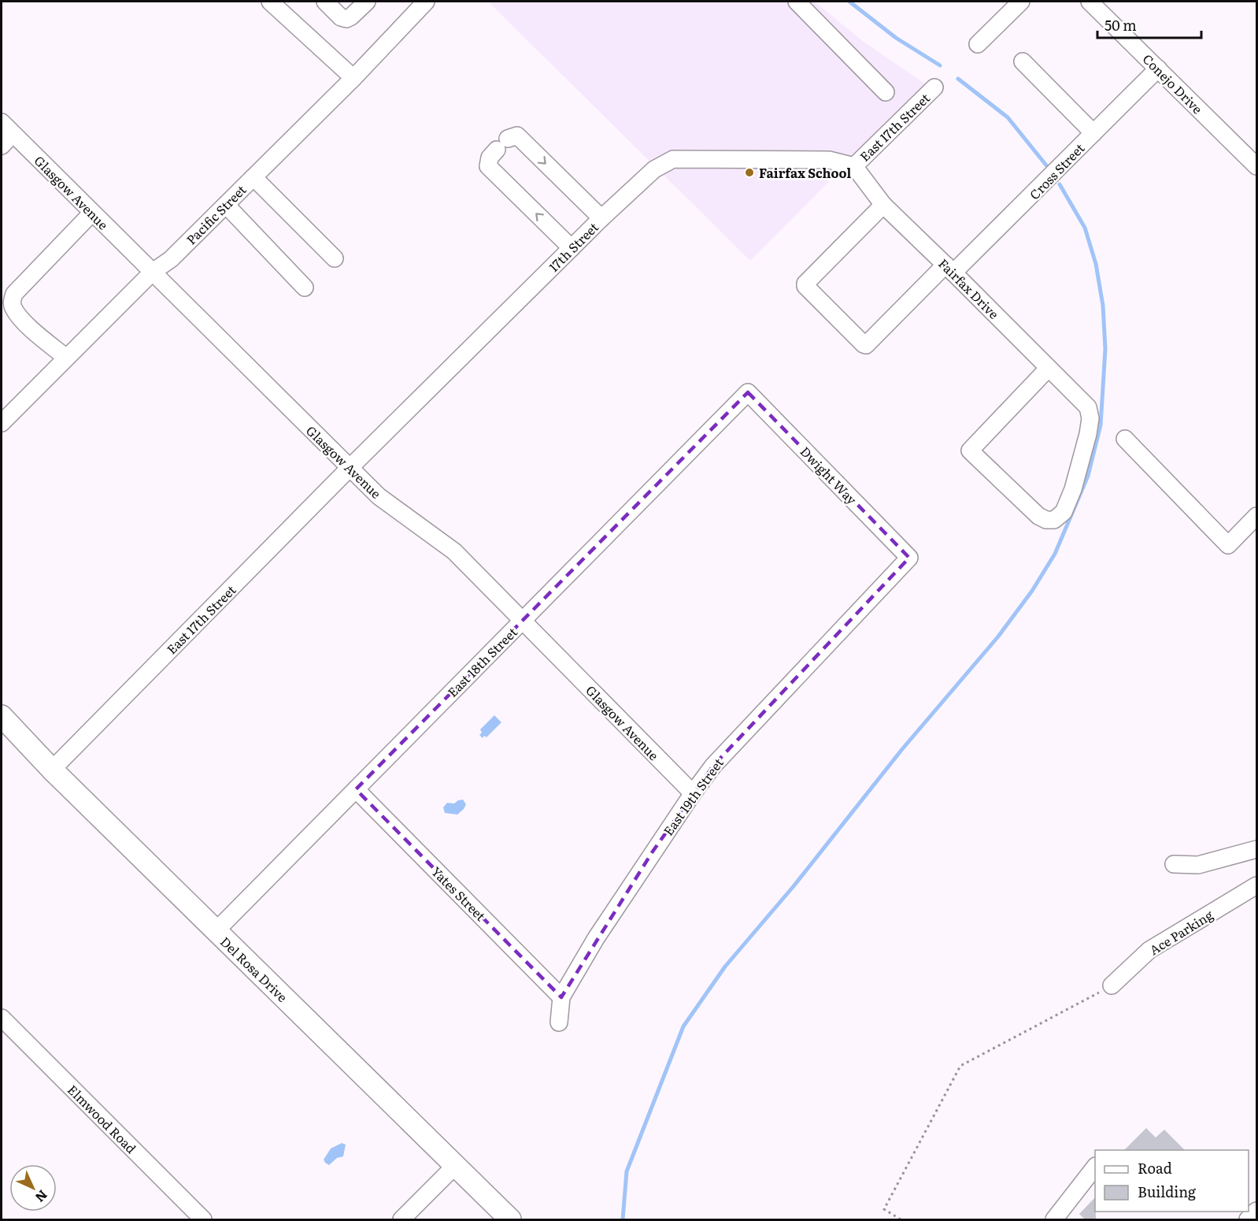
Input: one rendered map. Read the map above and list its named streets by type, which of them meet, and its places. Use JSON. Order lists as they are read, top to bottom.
{
  "streets": {
    "main road": ["Del Rosa Drive"],
    "street": [
      "Conejo Drive",
      "East 17th Street",
      "Cross Street",
      "Glasgow Avenue",
      "Pacific Street",
      "17th Street",
      "Fairfax Drive",
      "Dwight Way",
      "East 18th Street",
      "East 19th Street",
      "Yates Street",
      "Ace Parking",
      "Elmwood Road"
    ]
  },
  "crossings": [
    ["Conejo Drive", "Cross Street"],
    ["East 17th Street", "Glasgow Avenue"],
    ["East 17th Street", "17th Street"],
    ["East 17th Street", "Fairfax Drive"],
    ["East 17th Street", "Del Rosa Drive"],
    ["Cross Street", "Fairfax Drive"],
    ["Glasgow Avenue", "Pacific Street"],
    ["Glasgow Avenue", "17th Street"],
    ["Glasgow Avenue", "East 18th Street"],
    ["Glasgow Avenue", "East 19th Street"],
    ["17th Street", "Fairfax Drive"],
    ["Dwight Way", "East 18th Street"],
    ["Dwight Way", "East 19th Street"],
    ["East 18th Street", "Yates Street"],
    ["East 18th Street", "Del Rosa Drive"],
    ["East 19th Street", "Yates Street"]
  ],
  "places": ["Fairfax School"],
  "legend": ["Road", "Building"],
  "scale_bar": "50 m",
  "north": "bottom right"
}
